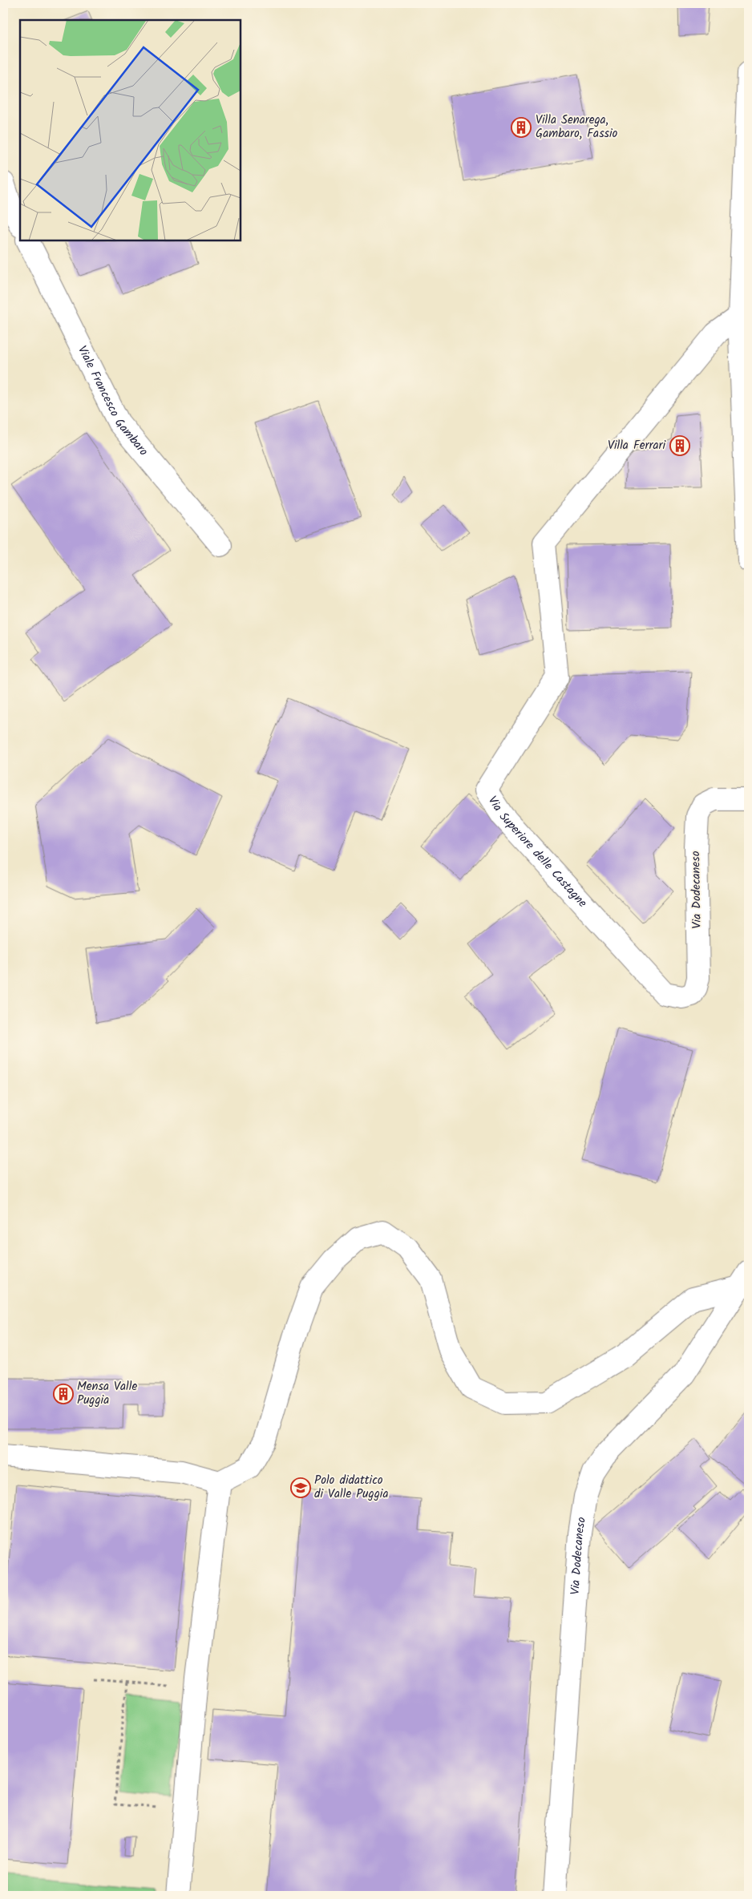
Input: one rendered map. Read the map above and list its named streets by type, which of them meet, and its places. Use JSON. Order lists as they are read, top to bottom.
{
  "streets": {
    "street": ["Viale Francesco Gambaro", "Via Superiore delle Castagne", "Via Dodecaneso"]
  },
  "crossings": [
    ["Via Superiore delle Castagne", "Via Dodecaneso"]
  ],
  "places": {
    "building": ["Villa Senarega, Gambaro, Fassio", "Villa Ferrari", "Mensa Valle Puggia"],
    "school or university": ["Polo didattico di Valle Puggia"]
  }
}
